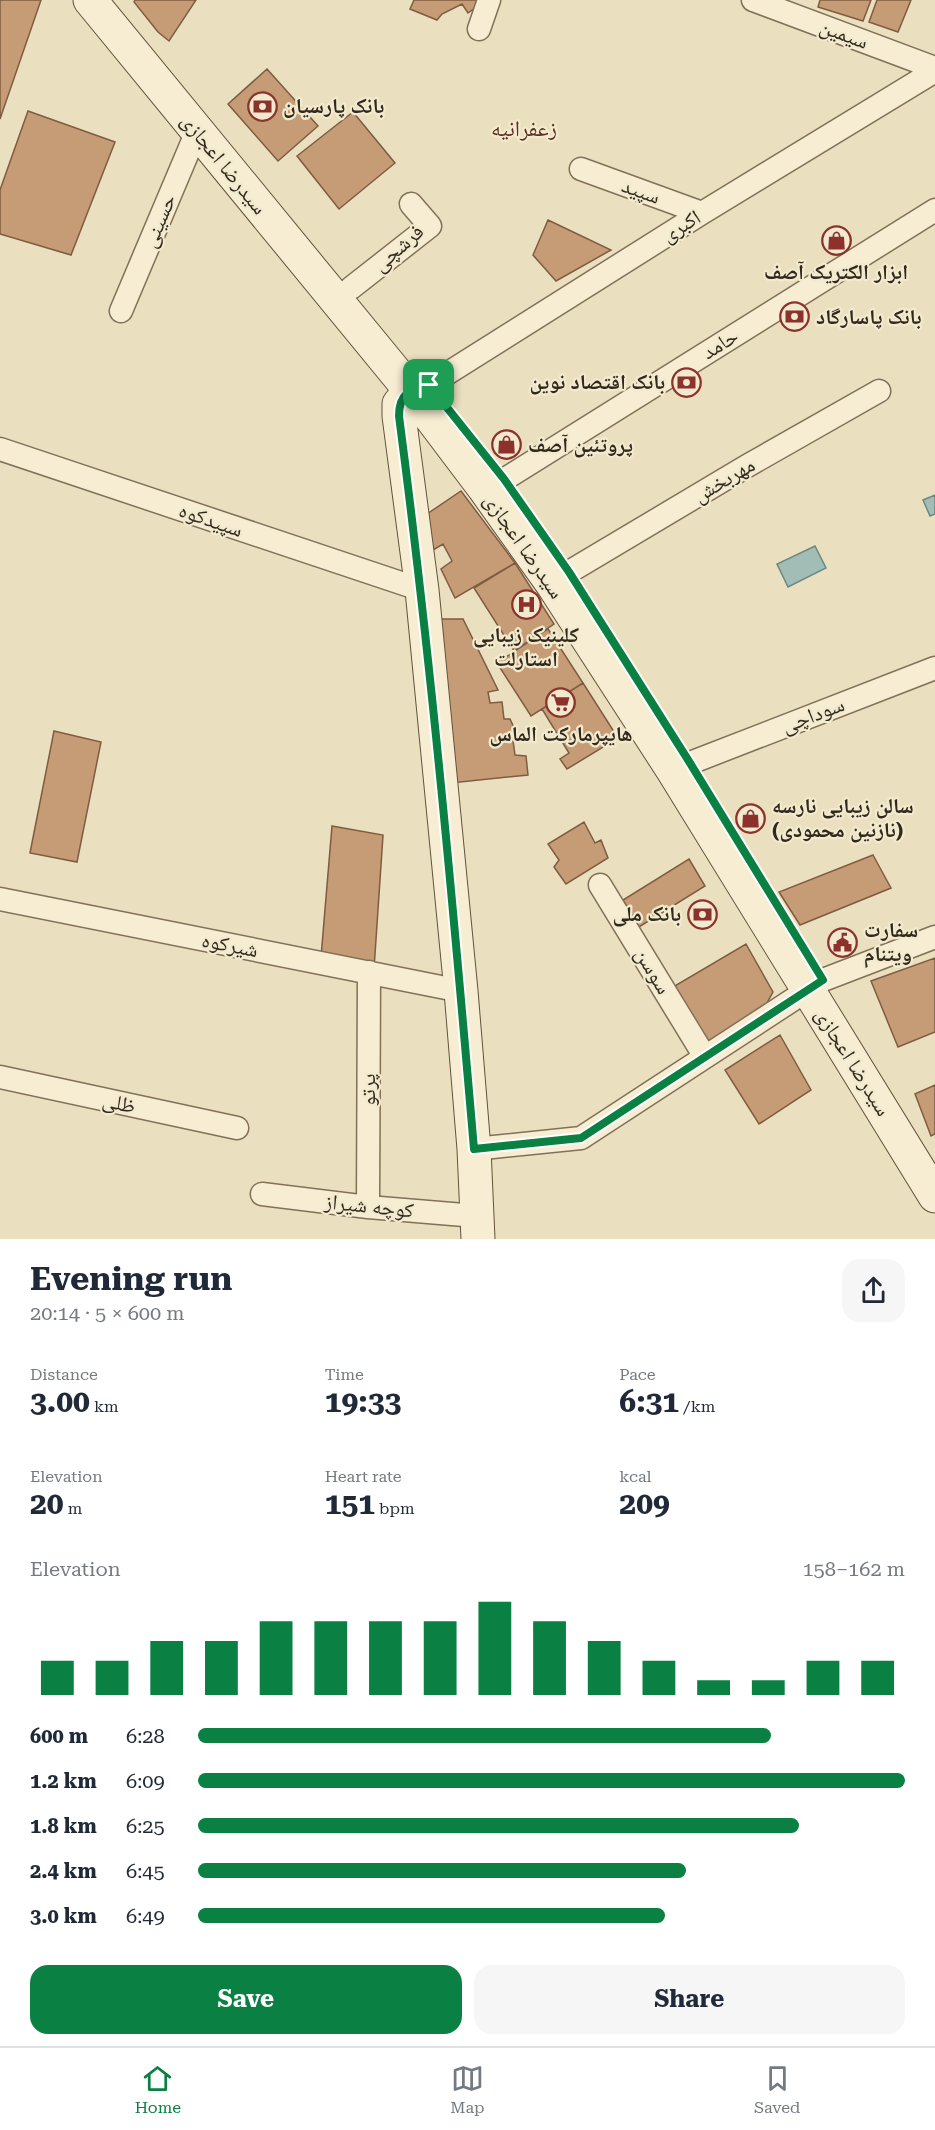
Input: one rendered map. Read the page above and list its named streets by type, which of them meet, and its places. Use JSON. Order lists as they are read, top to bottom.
{
  "streets": {
    "main road": ["سیدرضا اعجازی"],
    "street": [
      "سیمین",
      "سپید",
      "حسینی",
      "اکبری",
      "فرشچی",
      "حامد",
      "مهربخش",
      "سپیدکوه",
      "سوداچی",
      "شیرکوه",
      "سوسن",
      "پرتو",
      "ظلی",
      "کوچه شیراز"
    ]
  },
  "crossings": [
    ["سیمین", "اکبری"],
    ["سیدرضا اعجازی", "حسینی"],
    ["سیدرضا اعجازی", "اکبری"],
    ["سیدرضا اعجازی", "فرشچی"],
    ["سیدرضا اعجازی", "حامد"],
    ["سیدرضا اعجازی", "مهربخش"],
    ["سیدرضا اعجازی", "سوداچی"],
    ["سپید", "اکبری"],
    ["شیرکوه", "پرتو"],
    ["پرتو", "کوچه شیراز"]
  ],
  "districts": ["زعفرانیه"],
  "places": {
    "bank": [
      "بانک پارسیان",
      "بانک پاسارگاد",
      "بانک اقتصاد نوین",
      "بانک ملی"
    ],
    "shop": ["ابزار الکتریک آصف", "پروتئین آصف", "سالن زیبایی نارسه (نازنین محمودی)"],
    "hospital": ["کلینیک زیبایی استارلت"],
    "supermarket": ["هایپرمارکت الماس"],
    "public building": ["سفارت ویتنام"]
  },
  "page": {
    "heading": ["Evening run", "20:14 · 5 × 600 m"],
    "stats": [
      ["Distance", "3.00 km"],
      ["Time", "19:33"],
      ["Pace", "6:31 /km"],
      ["Elevation", "20 m"],
      ["Heart rate", "151 bpm"],
      ["kcal", "209"]
    ],
    "chart": ["Elevation", "158–162 m"],
    "list": [
      {
        "name": "600 m",
        "note": "6:28"
      },
      {
        "name": "1.2 km",
        "note": "6:09"
      },
      {
        "name": "1.8 km",
        "note": "6:25"
      },
      {
        "name": "2.4 km",
        "note": "6:45"
      },
      {
        "name": "3.0 km",
        "note": "6:49"
      }
    ],
    "buttons": ["Save", "Share"],
    "tabs": ["Home", "Map", "Saved"]
  }
}
